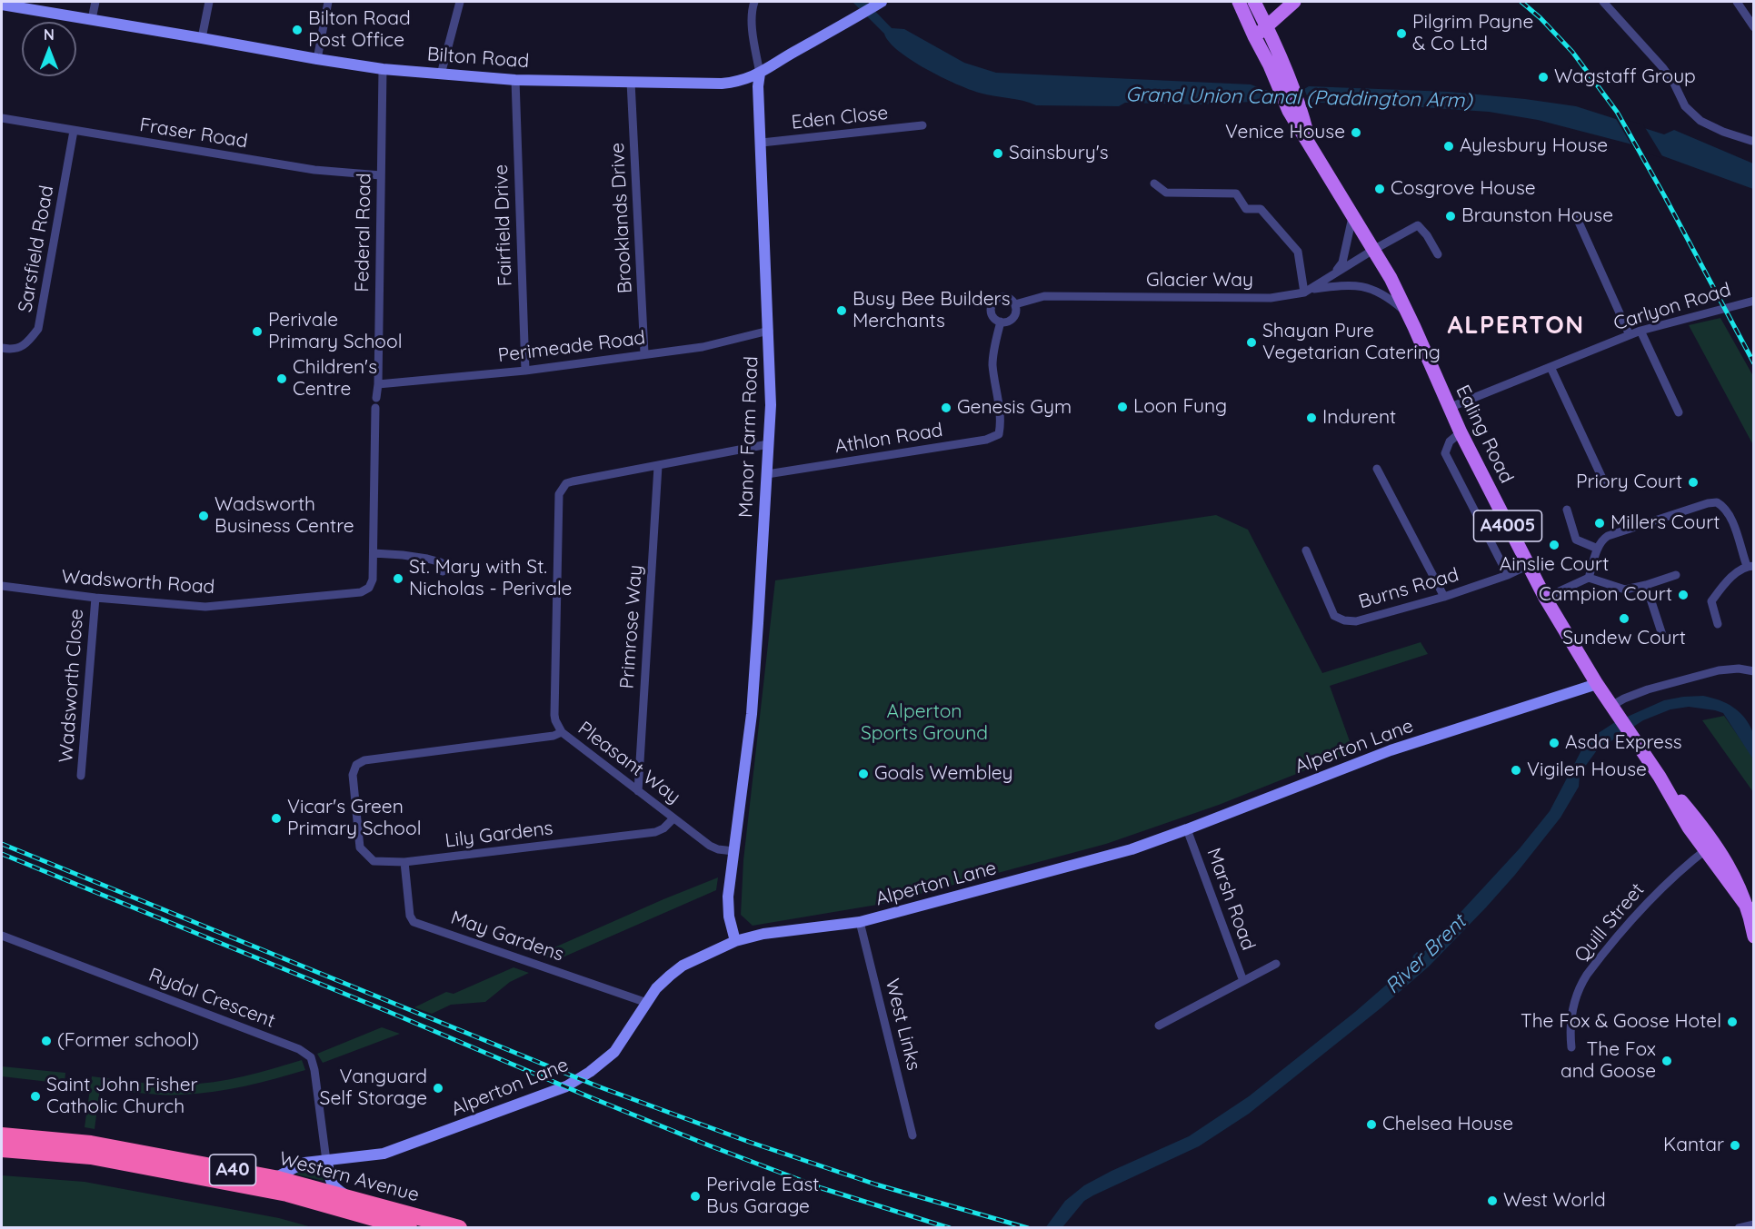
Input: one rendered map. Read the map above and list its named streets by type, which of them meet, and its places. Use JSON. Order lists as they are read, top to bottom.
{
  "streets": {
    "highway": ["A40", "Western Avenue"],
    "main road": ["Ealing Road", "A4005"],
    "street": [
      "Bilton Road",
      "Eden Close",
      "Fraser Road",
      "Brooklands Drive",
      "Fairfield Drive",
      "Federal Road",
      "Sarsfield Road",
      "Glacier Way",
      "Carlyon Road",
      "Perimeade Road",
      "Manor Farm Road",
      "Athlon Road",
      "Wadsworth Road",
      "Burns Road",
      "Primrose Way",
      "Wadsworth Close",
      "Alperton Lane",
      "Pleasant Way",
      "Lily Gardens",
      "Marsh Road",
      "Quill Street",
      "May Gardens",
      "Rydal Crescent",
      "West Links"
    ]
  },
  "crossings": [
    ["Bilton Road", "Brooklands Drive"],
    ["Bilton Road", "Fairfield Drive"],
    ["Bilton Road", "Federal Road"],
    ["Bilton Road", "Manor Farm Road"],
    ["Eden Close", "Manor Farm Road"],
    ["Fraser Road", "Federal Road"],
    ["Fraser Road", "Sarsfield Road"],
    ["Brooklands Drive", "Perimeade Road"],
    ["Fairfield Drive", "Perimeade Road"],
    ["Federal Road", "Perimeade Road"],
    ["Glacier Way", "Ealing Road"],
    ["Glacier Way", "Athlon Road"],
    ["Carlyon Road", "Ealing Road"],
    ["Perimeade Road", "Manor Farm Road"],
    ["Ealing Road", "A4005"],
    ["Ealing Road", "Burns Road"],
    ["Ealing Road", "Alperton Lane"],
    ["Ealing Road", "Quill Street"],
    ["Manor Farm Road", "Athlon Road"],
    ["Manor Farm Road", "Alperton Lane"],
    ["Manor Farm Road", "Pleasant Way"],
    ["A4005", "Quill Street"],
    ["Wadsworth Road", "Wadsworth Close"],
    ["Primrose Way", "Pleasant Way"],
    ["Alperton Lane", "Marsh Road"],
    ["Alperton Lane", "May Gardens"],
    ["Alperton Lane", "Rydal Crescent"],
    ["Alperton Lane", "West Links"],
    ["Alperton Lane", "Western Avenue"],
    ["Pleasant Way", "Lily Gardens"],
    ["Lily Gardens", "May Gardens"]
  ],
  "districts": ["ALPERTON"],
  "water": ["Grand Union Canal (Paddington Arm)", "River Brent"],
  "parks": ["Alperton Sports Ground"],
  "places": [
    "Bilton Road Post Office",
    "Pilgrim Payne & Co Ltd",
    "Wagstaff Group",
    "Venice House",
    "Aylesbury House",
    "Sainsbury's",
    "Cosgrove House",
    "Braunston House",
    "Busy Bee Builders Merchants",
    "Perivale Primary School",
    "Shayan Pure Vegetarian Catering",
    "Children's Centre",
    "Loon Fung",
    "Genesis Gym",
    "Indurent",
    "Priory Court",
    "Wadsworth Business Centre",
    "Millers Court",
    "Ainslie Court",
    "St. Mary with St. Nicholas - Perivale",
    "Campion Court",
    "Sundew Court",
    "Asda Express",
    "Vigilen House",
    "Goals Wembley",
    "Vicar's Green Primary School",
    "The Fox & Goose Hotel",
    "(Former school)",
    "The Fox and Goose",
    "Vanguard Self Storage",
    "Saint John Fisher Catholic Church",
    "Chelsea House",
    "Kantar",
    "Perivale East Bus Garage",
    "West World"
  ],
  "north": "top"
}
